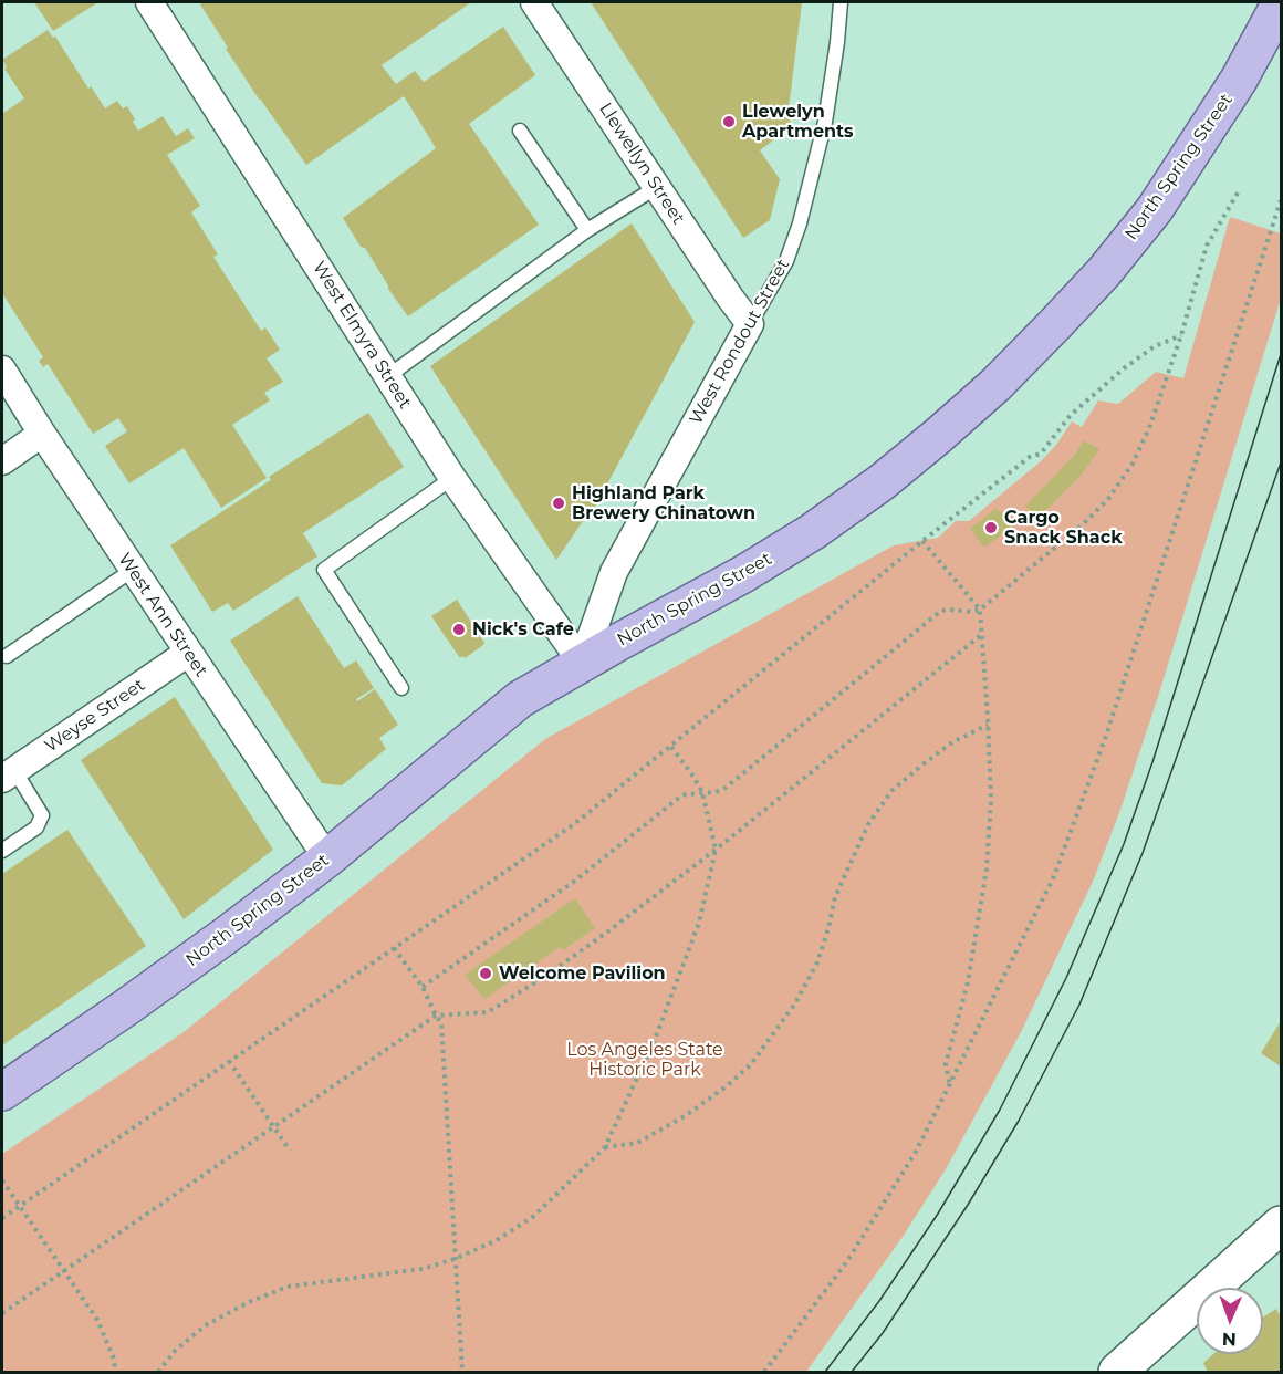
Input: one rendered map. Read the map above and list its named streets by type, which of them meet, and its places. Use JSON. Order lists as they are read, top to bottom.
{
  "streets": {
    "main road": ["North Spring Street"],
    "street": [
      "Llewellyn Street",
      "West Elmyra Street",
      "West Rondout Street",
      "West Ann Street",
      "Weyse Street"
    ]
  },
  "crossings": [
    ["Llewellyn Street", "West Rondout Street"],
    ["North Spring Street", "West Elmyra Street"],
    ["North Spring Street", "West Rondout Street"],
    ["North Spring Street", "West Ann Street"],
    ["West Elmyra Street", "West Rondout Street"],
    ["West Ann Street", "Weyse Street"]
  ],
  "parks": ["Los Angeles State Historic Park"],
  "places": [
    "Llewelyn Apartments",
    "Highland Park Brewery Chinatown",
    "Cargo Snack Shack",
    "Nick's Cafe",
    "Welcome Pavilion"
  ],
  "north": "bottom"
}
